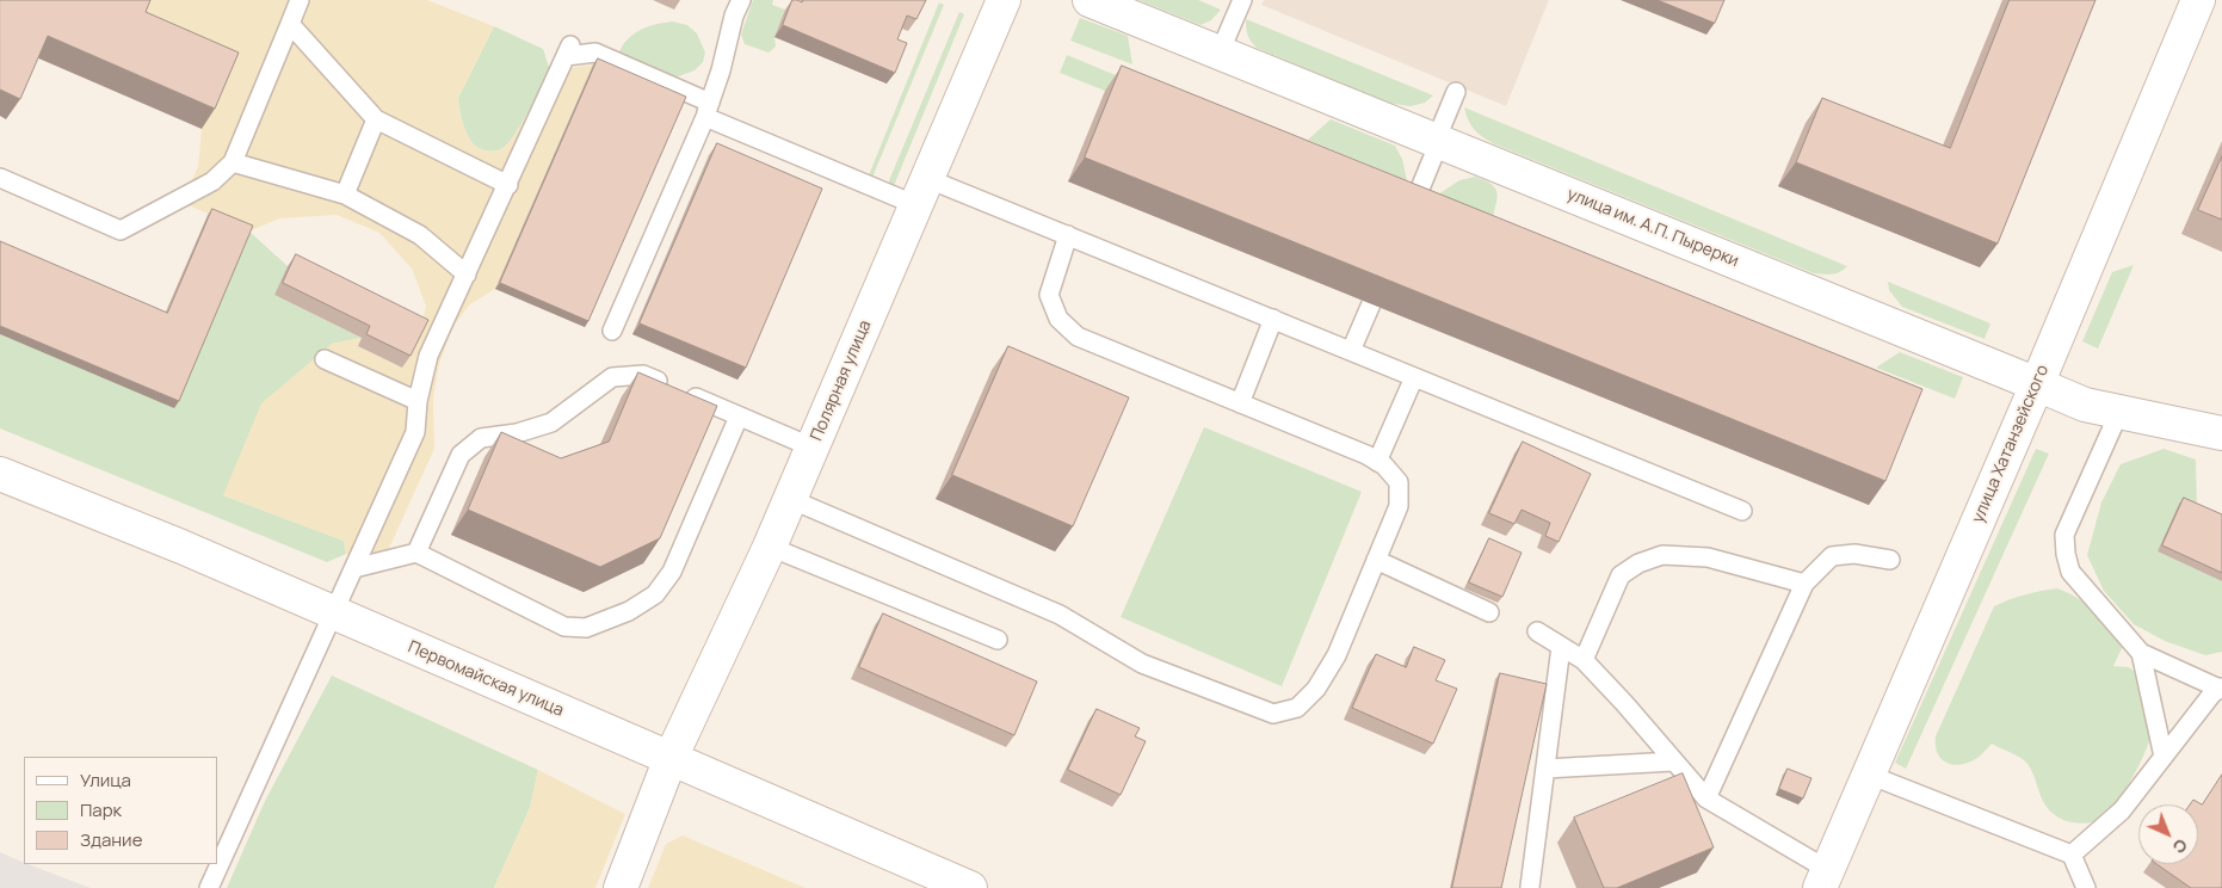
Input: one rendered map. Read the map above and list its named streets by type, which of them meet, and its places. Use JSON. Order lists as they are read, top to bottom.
{
  "streets": {
    "main road": [
      "улица им. А.П. Пырерки",
      "Полярная улица",
      "улица Хатанзейского",
      "Первомайская улица"
    ]
  },
  "crossings": [
    ["улица им. А.П. Пырерки", "улица Хатанзейского"],
    ["Полярная улица", "Первомайская улица"]
  ],
  "legend": ["Улица", "Парк", "Здание"],
  "north": "bottom right"
}
